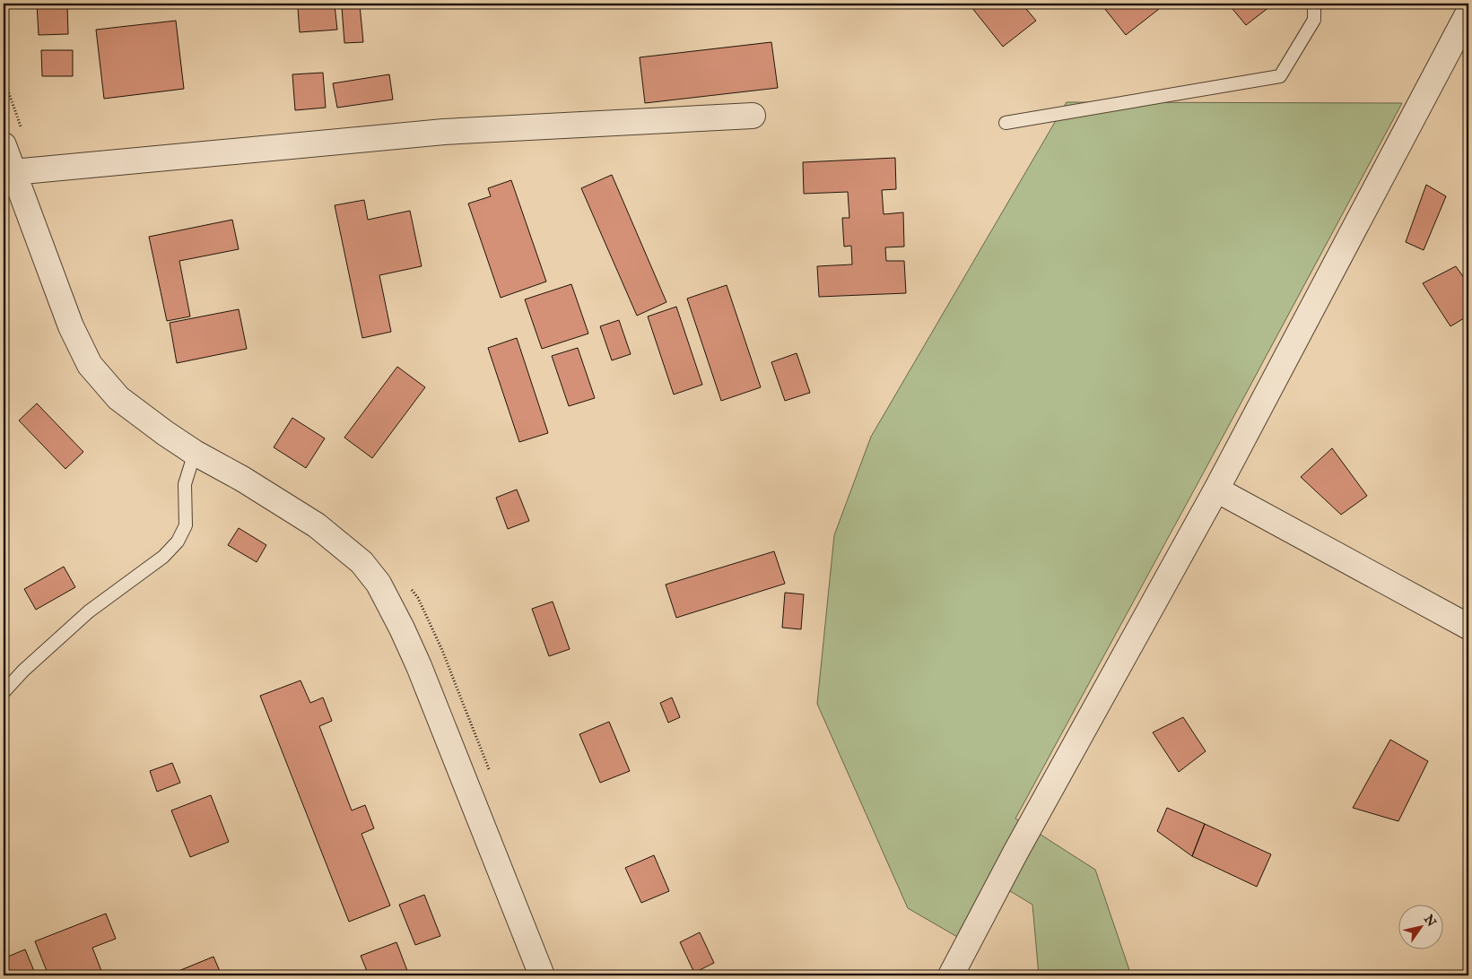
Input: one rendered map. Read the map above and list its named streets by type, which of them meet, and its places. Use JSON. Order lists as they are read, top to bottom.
{
  "north": "top right"
}
